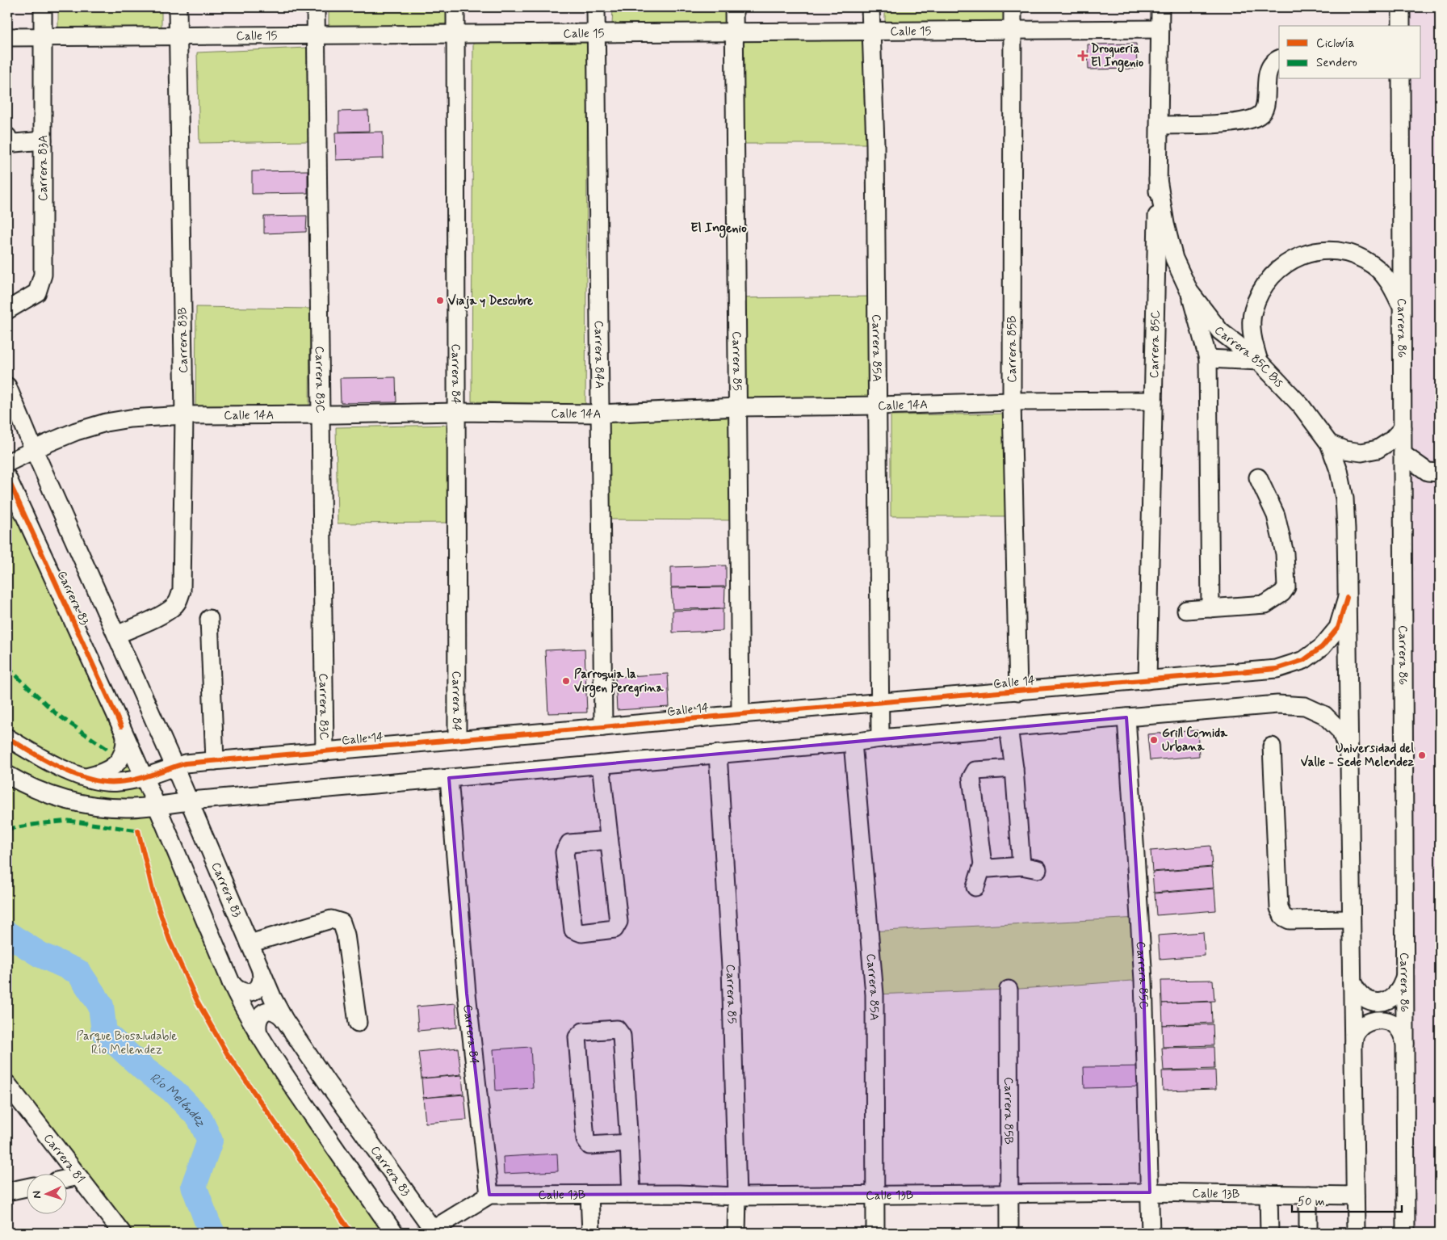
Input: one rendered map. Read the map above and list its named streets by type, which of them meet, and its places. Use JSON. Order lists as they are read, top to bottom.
{
  "streets": {
    "street": [
      "Calle 15",
      "Carrera 83A",
      "Carrera 86",
      "Carrera 83B",
      "Carrera 85C",
      "Carrera 85A",
      "Carrera 85B",
      "Carrera 84A",
      "Carrera 85C Bis",
      "Carrera 85",
      "Carrera 84",
      "Carrera 83C",
      "Calle 14A",
      "Carrera 83",
      "Calle 14",
      "Carrera 81",
      "Calle 13B"
    ]
  },
  "crossings": [
    ["Calle 15", "Carrera 83A"],
    ["Calle 15", "Carrera 83B"],
    ["Calle 15", "Carrera 85C"],
    ["Calle 15", "Carrera 85A"],
    ["Calle 15", "Carrera 85B"],
    ["Calle 15", "Carrera 84A"],
    ["Calle 15", "Carrera 85"],
    ["Calle 15", "Carrera 84"],
    ["Calle 15", "Carrera 83C"],
    ["Carrera 83B", "Calle 14A"],
    ["Carrera 83B", "Carrera 83"],
    ["Carrera 85C", "Carrera 85C Bis"],
    ["Carrera 85C", "Calle 14A"],
    ["Carrera 85C", "Calle 14"],
    ["Carrera 85C", "Calle 13B"],
    ["Carrera 85A", "Calle 14A"],
    ["Carrera 85A", "Calle 14"],
    ["Carrera 85A", "Calle 13B"],
    ["Carrera 85B", "Calle 14A"],
    ["Carrera 85B", "Calle 14"],
    ["Carrera 85B", "Calle 13B"],
    ["Carrera 84A", "Calle 14A"],
    ["Carrera 84A", "Calle 14"],
    ["Carrera 85C Bis", "Calle 14"],
    ["Carrera 85", "Calle 14A"],
    ["Carrera 85", "Calle 14"],
    ["Carrera 85", "Calle 13B"],
    ["Carrera 84", "Calle 14A"],
    ["Carrera 84", "Calle 14"],
    ["Carrera 84", "Calle 13B"],
    ["Carrera 83C", "Calle 14A"],
    ["Carrera 83C", "Calle 14"],
    ["Calle 14A", "Carrera 83"],
    ["Carrera 83", "Calle 14"]
  ],
  "districts": ["El Ingenio"],
  "water": ["Río Meléndez"],
  "parks": ["Parque Biosaludable Río Melendez"],
  "places": {
    "health": ["Drogueria El Ingenio"],
    "other": [
      "Viaja y Descubre",
      "Parroquia la Virgen Peregrina",
      "Grill Comida Urbana",
      "Universidad del Valle - Sede Melendez"
    ]
  },
  "legend": ["Ciclovía", "Sendero"],
  "scale_bar": "50 m",
  "north": "left"
}
